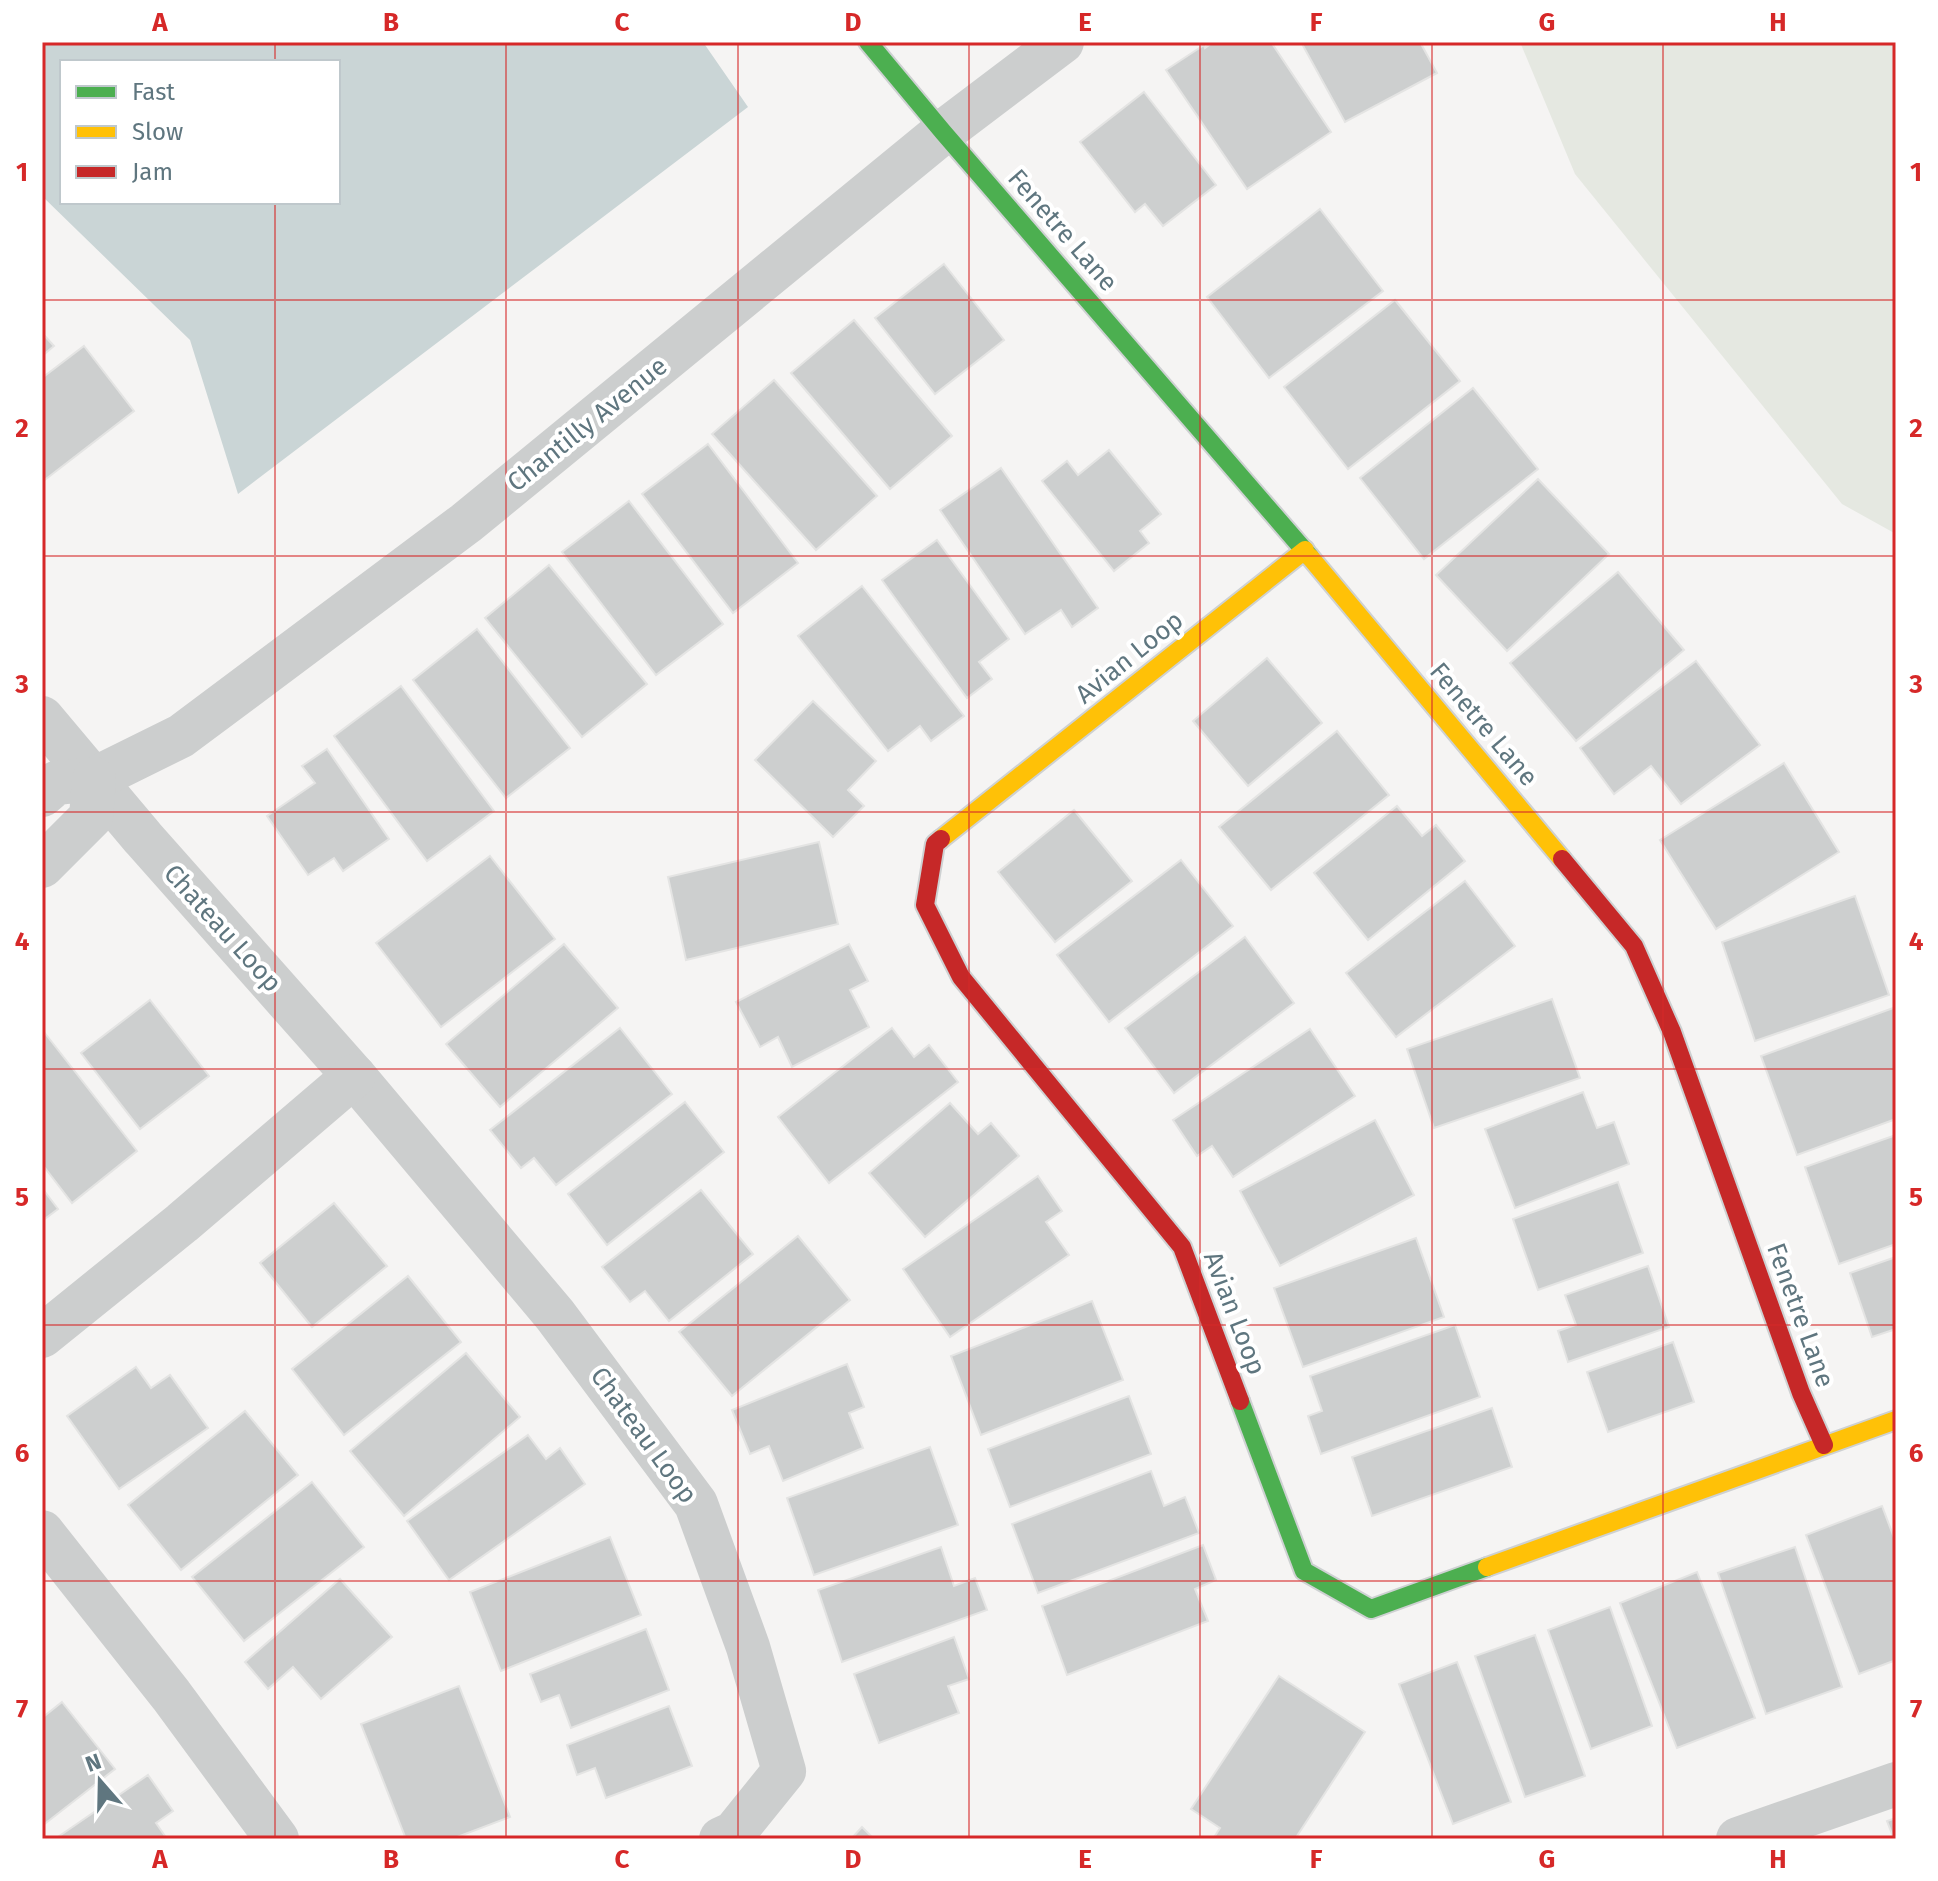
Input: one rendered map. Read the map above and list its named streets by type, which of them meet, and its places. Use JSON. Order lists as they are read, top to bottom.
{
  "streets": {
    "street": [
      "Fenetre Lane",
      "Chantilly Avenue",
      "Avian Loop",
      "Chateau Loop"
    ]
  },
  "crossings": [
    ["Fenetre Lane", "Chantilly Avenue"],
    ["Fenetre Lane", "Avian Loop"],
    ["Chantilly Avenue", "Chateau Loop"]
  ],
  "legend": ["Fast", "Slow", "Jam"],
  "north": "top",
  "grid": {
    "columns": [
      "A",
      "B",
      "C",
      "D",
      "E",
      "F",
      "G",
      "H"
    ],
    "rows": [
      "1",
      "2",
      "3",
      "4",
      "5",
      "6",
      "7"
    ]
  }
}
